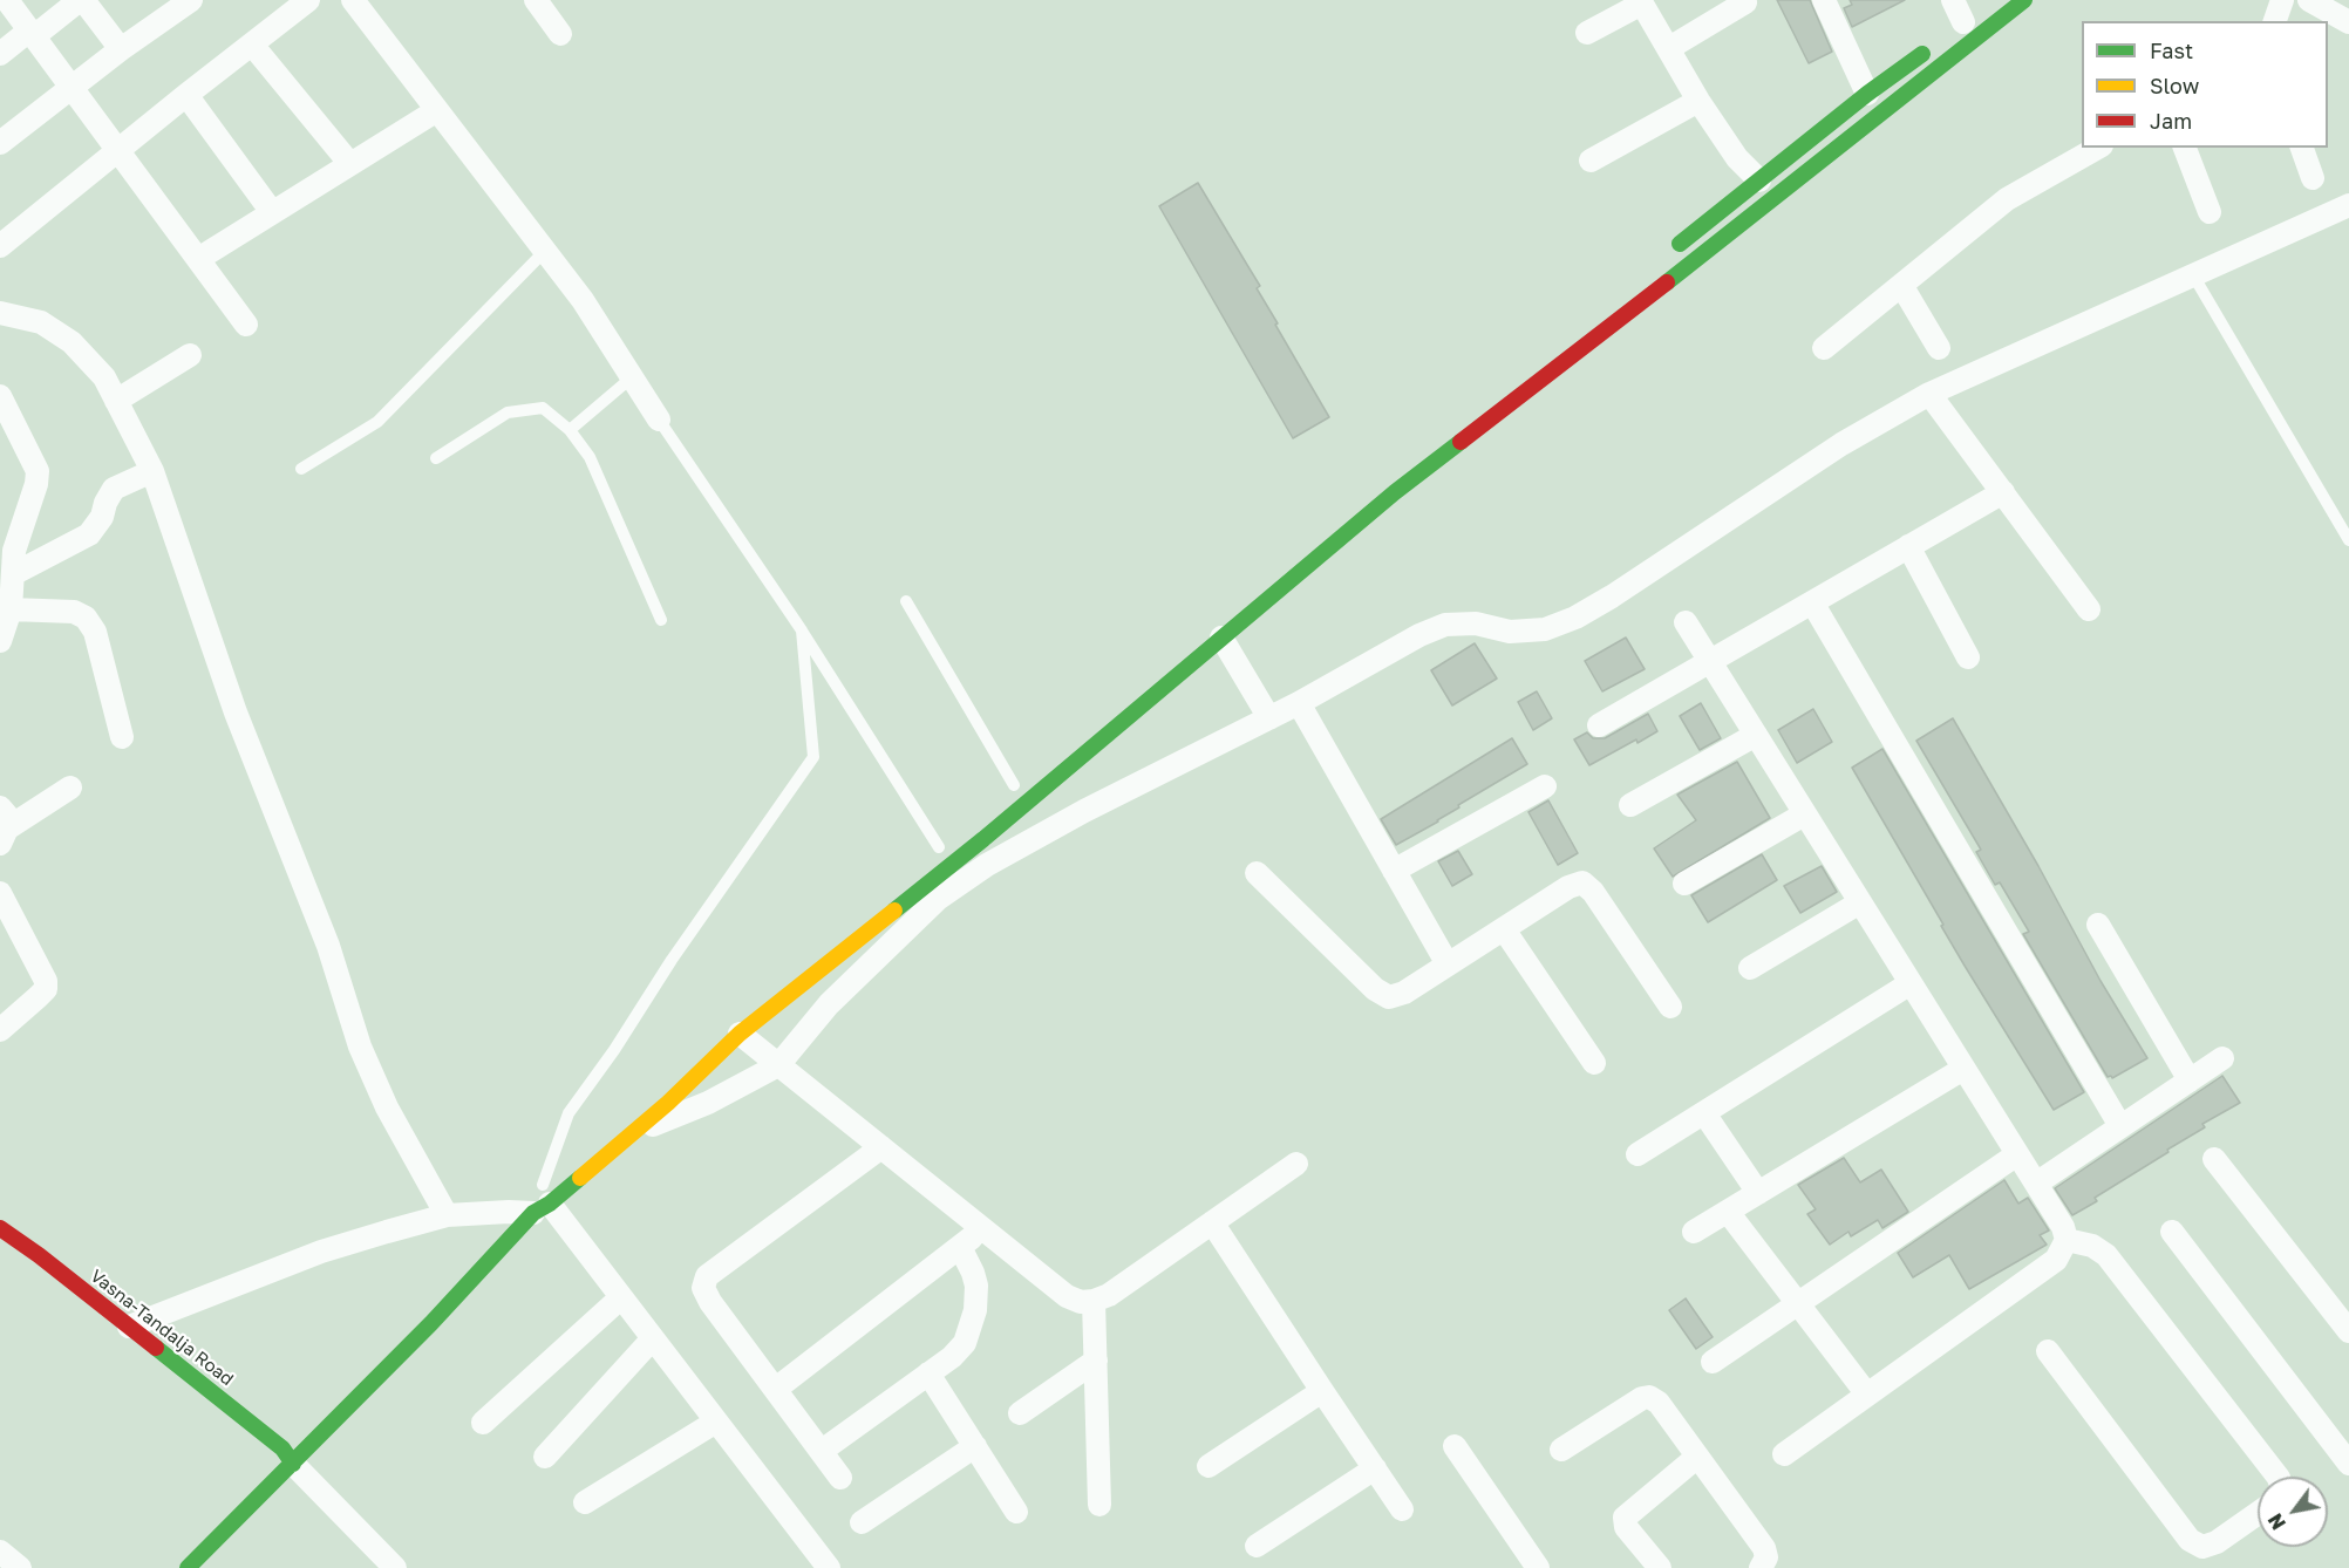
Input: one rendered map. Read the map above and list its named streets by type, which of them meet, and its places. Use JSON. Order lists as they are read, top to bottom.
{
  "streets": {
    "street": ["Vasna-Tandalja Road"]
  },
  "legend": ["Fast", "Slow", "Jam"],
  "north": "bottom left"
}
